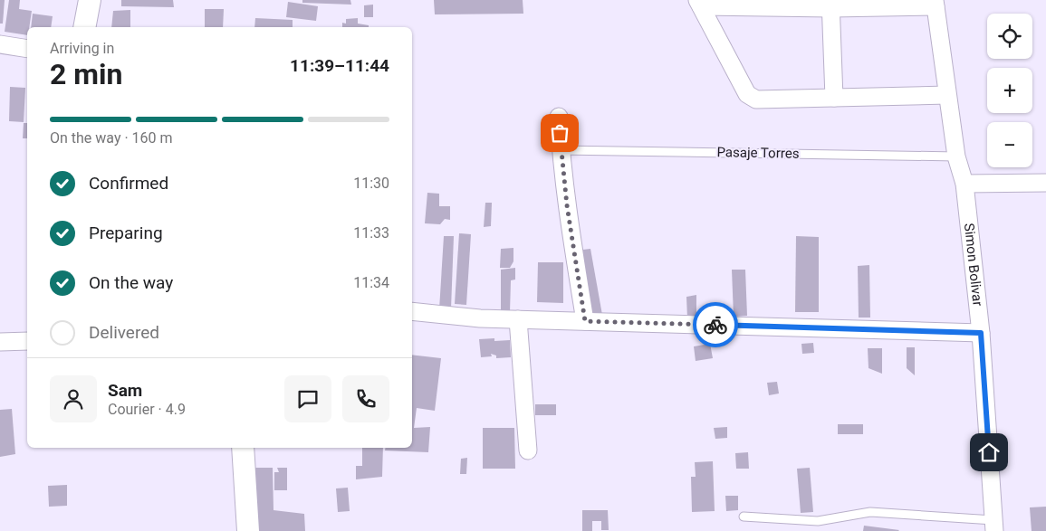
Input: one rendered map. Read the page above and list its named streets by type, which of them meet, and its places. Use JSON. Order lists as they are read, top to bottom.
{
  "streets": {
    "street": ["Simon Bolivar"],
    "lane": ["Pasaje Torres"]
  },
  "crossings": [
    ["Pasaje Torres", "Simon Bolivar"]
  ],
  "page": {
    "map_buttons": ["+", "−"],
    "heading": ["2 min", "Arriving in", "11:39–11:44"],
    "panel": ["Sam", "Courier · 4.9"],
    "bar": "On the way · 160 m",
    "list": [
      ["Confirmed", "11:30"],
      ["Preparing", "11:33"],
      ["On the way", "11:34"],
      "Delivered"
    ]
  }
}
